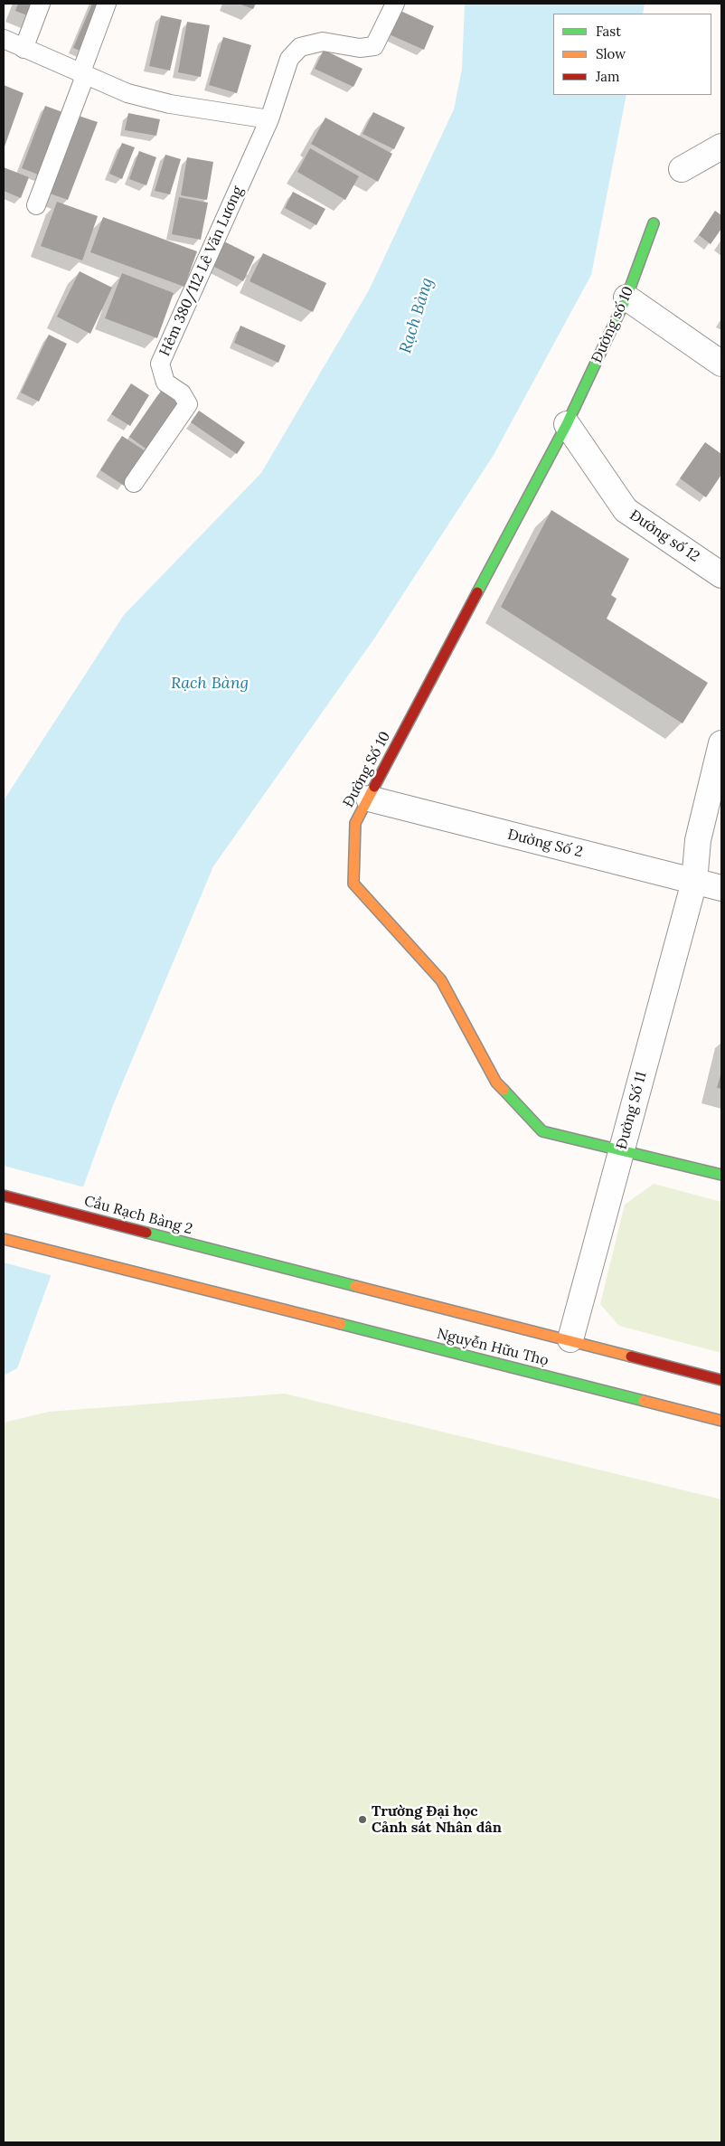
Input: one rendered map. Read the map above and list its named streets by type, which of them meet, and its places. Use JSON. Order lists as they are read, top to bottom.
{
  "streets": {
    "main road": [
      "Đường số 10",
      "Đường Số 10",
      "Cầu Rạch Bàng 2",
      "Nguyễn Hữu Thọ"
    ],
    "street": ["Đường số 12", "Đường Số 2", "Đường Số 11"],
    "lane": ["Hẻm 380/112 Lê Văn Lương"]
  },
  "crossings": [
    ["Đường số 10", "Đường số 12"],
    ["Đường số 10", "Đường Số 10"],
    ["Đường số 12", "Đường Số 10"],
    ["Đường Số 10", "Đường Số 2"],
    ["Đường Số 10", "Đường Số 11"],
    ["Đường Số 2", "Đường Số 11"],
    ["Đường Số 11", "Nguyễn Hữu Thọ"],
    ["Cầu Rạch Bàng 2", "Nguyễn Hữu Thọ"]
  ],
  "water": ["Rạch Bàng"],
  "places": ["Trường Đại học Cảnh sát Nhân dân"],
  "legend": ["Fast", "Slow", "Jam"]
}
